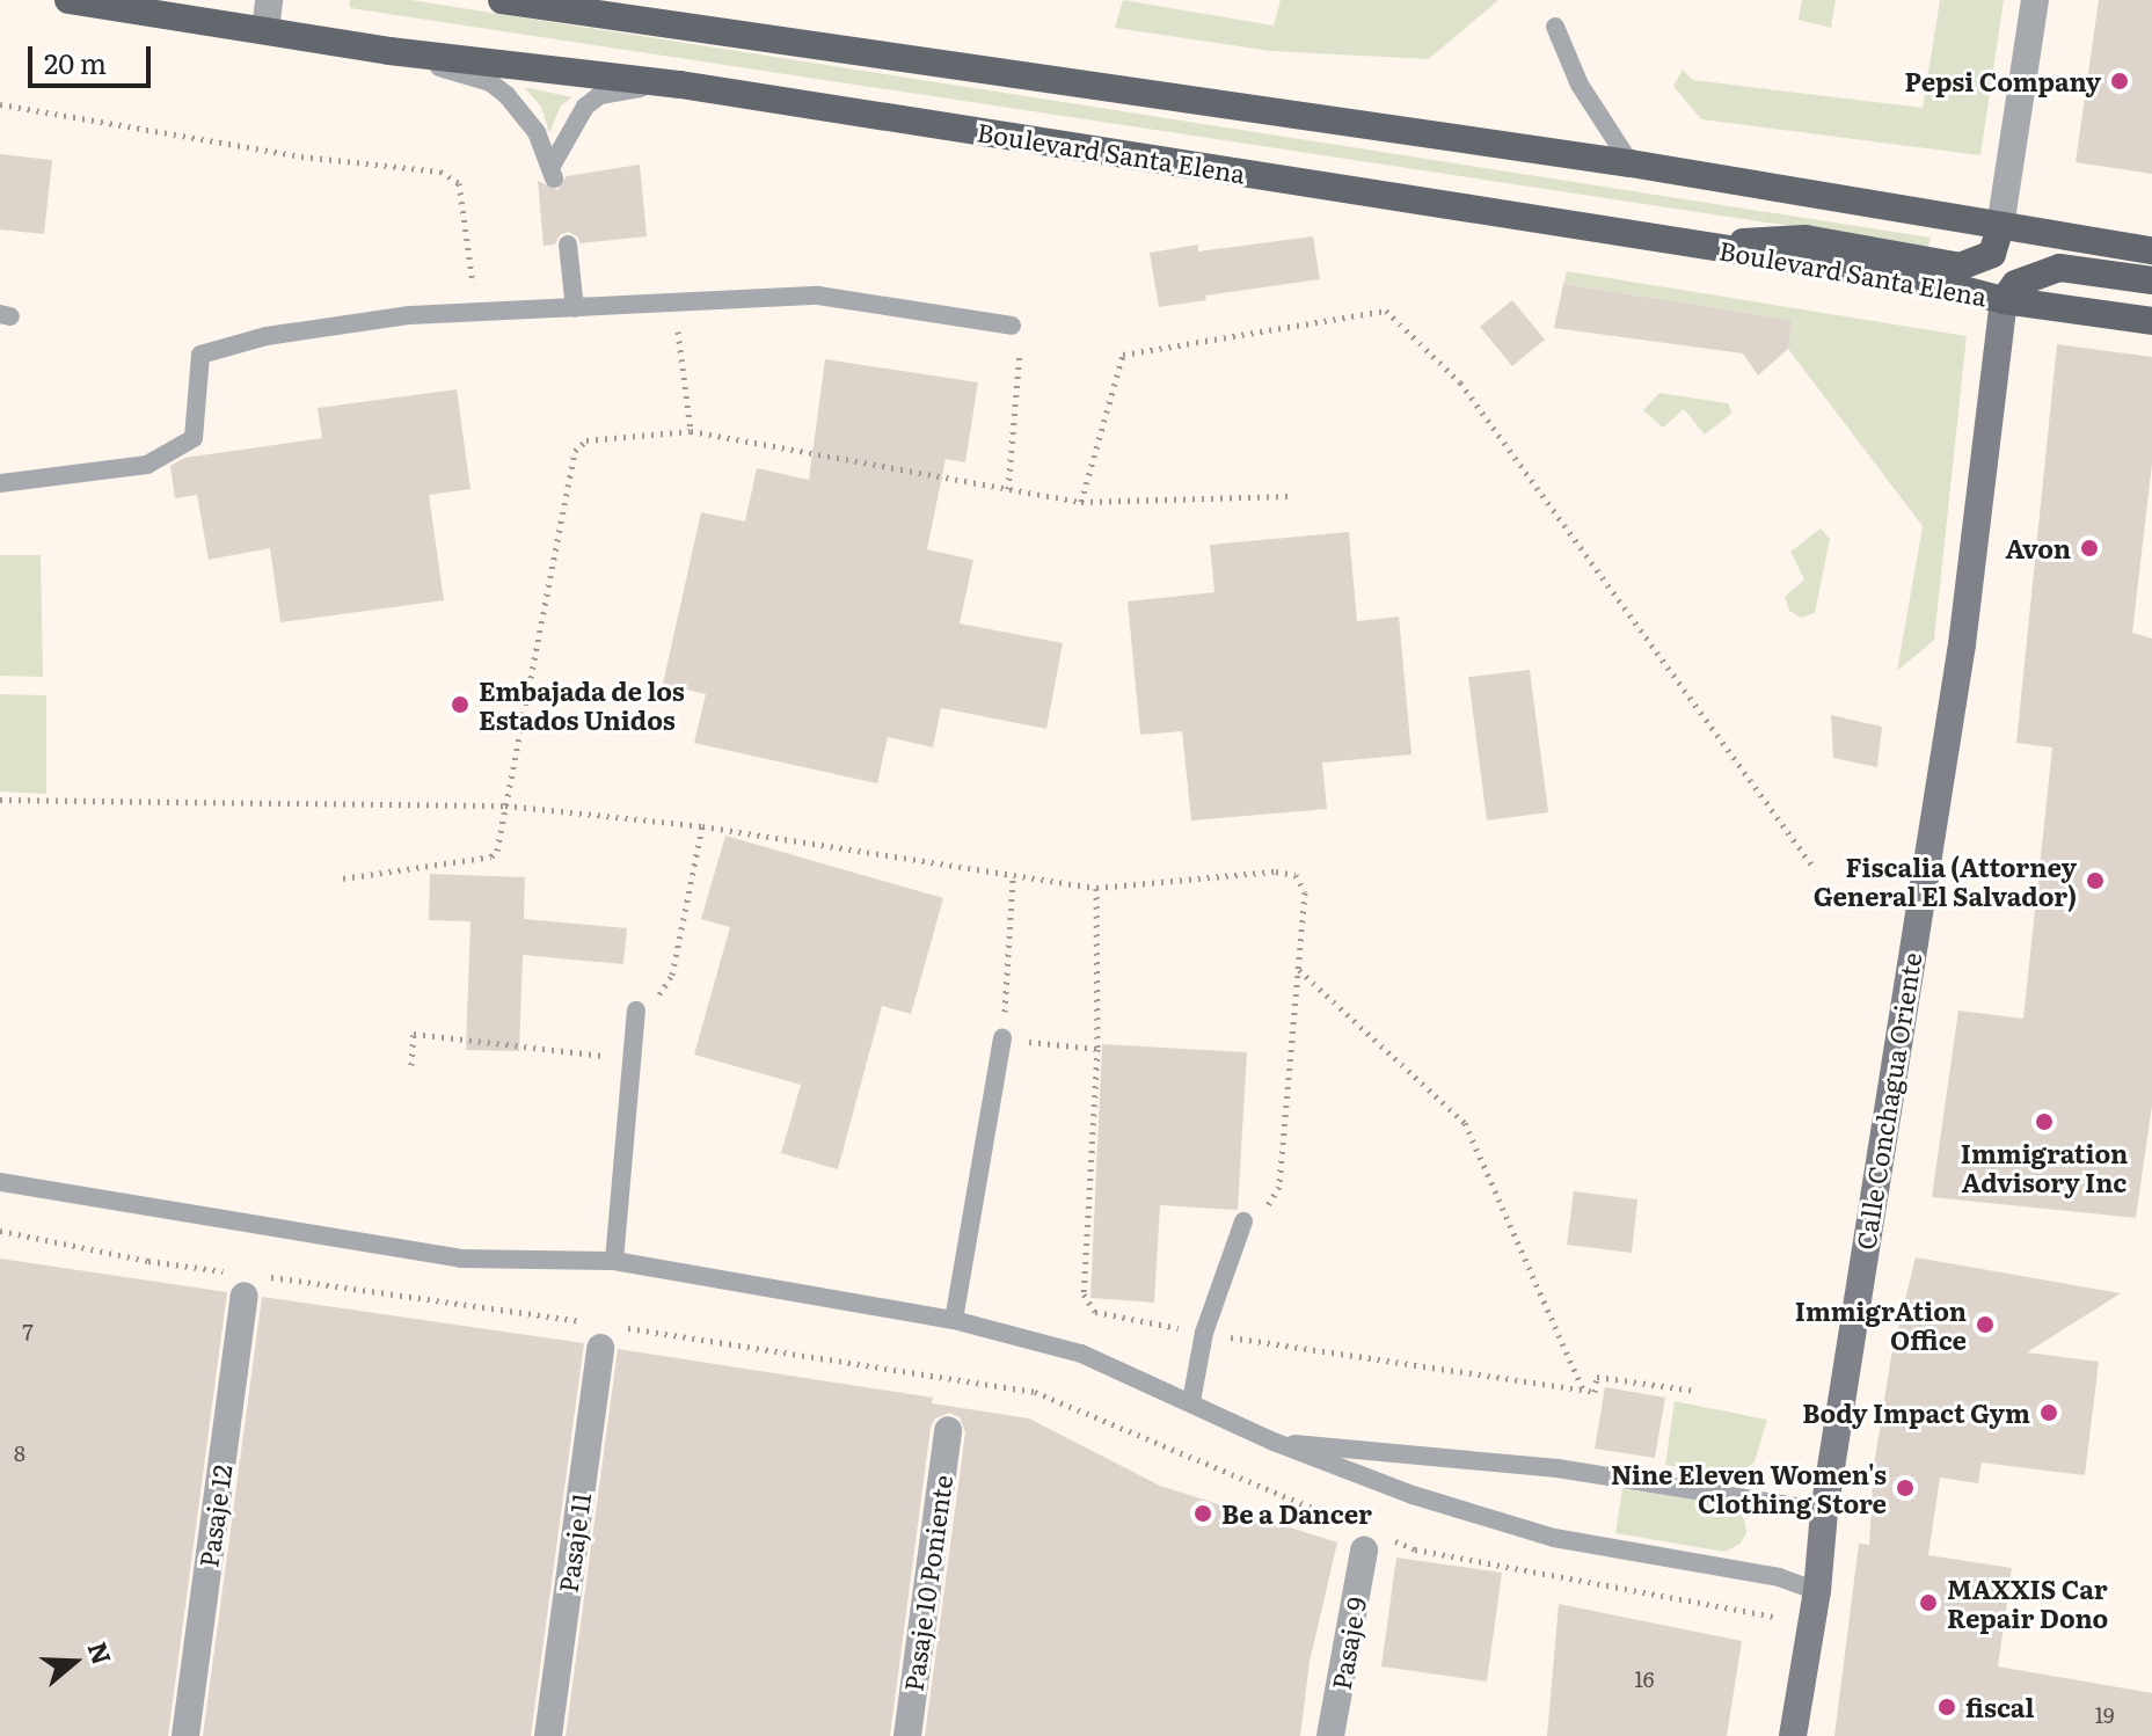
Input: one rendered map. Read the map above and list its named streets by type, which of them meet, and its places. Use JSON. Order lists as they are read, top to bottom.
{
  "streets": {
    "main road": ["Boulevard Santa Elena"],
    "street": [
      "Calle Conchagua Oriente",
      "Pasaje 12",
      "Pasaje 11",
      "Pasaje 10 Poniente",
      "Pasaje 9"
    ]
  },
  "crossings": [
    ["Boulevard Santa Elena", "Calle Conchagua Oriente"]
  ],
  "places": [
    "Pepsi Company",
    "Avon",
    "Embajada de los Estados Unidos",
    "Fiscalia (Attorney General El Salvador)",
    "Immigration Advisory Inc",
    "ImmigrAtion Office",
    "Body Impact Gym",
    "Nine Eleven Women's Clothing Store",
    "Be a Dancer",
    "MAXXIS Car Repair Dono",
    "fiscal"
  ],
  "house_numbers": [
    "7",
    "8",
    "16",
    "19"
  ],
  "scale_bar": "20 m",
  "north": "right"
}
